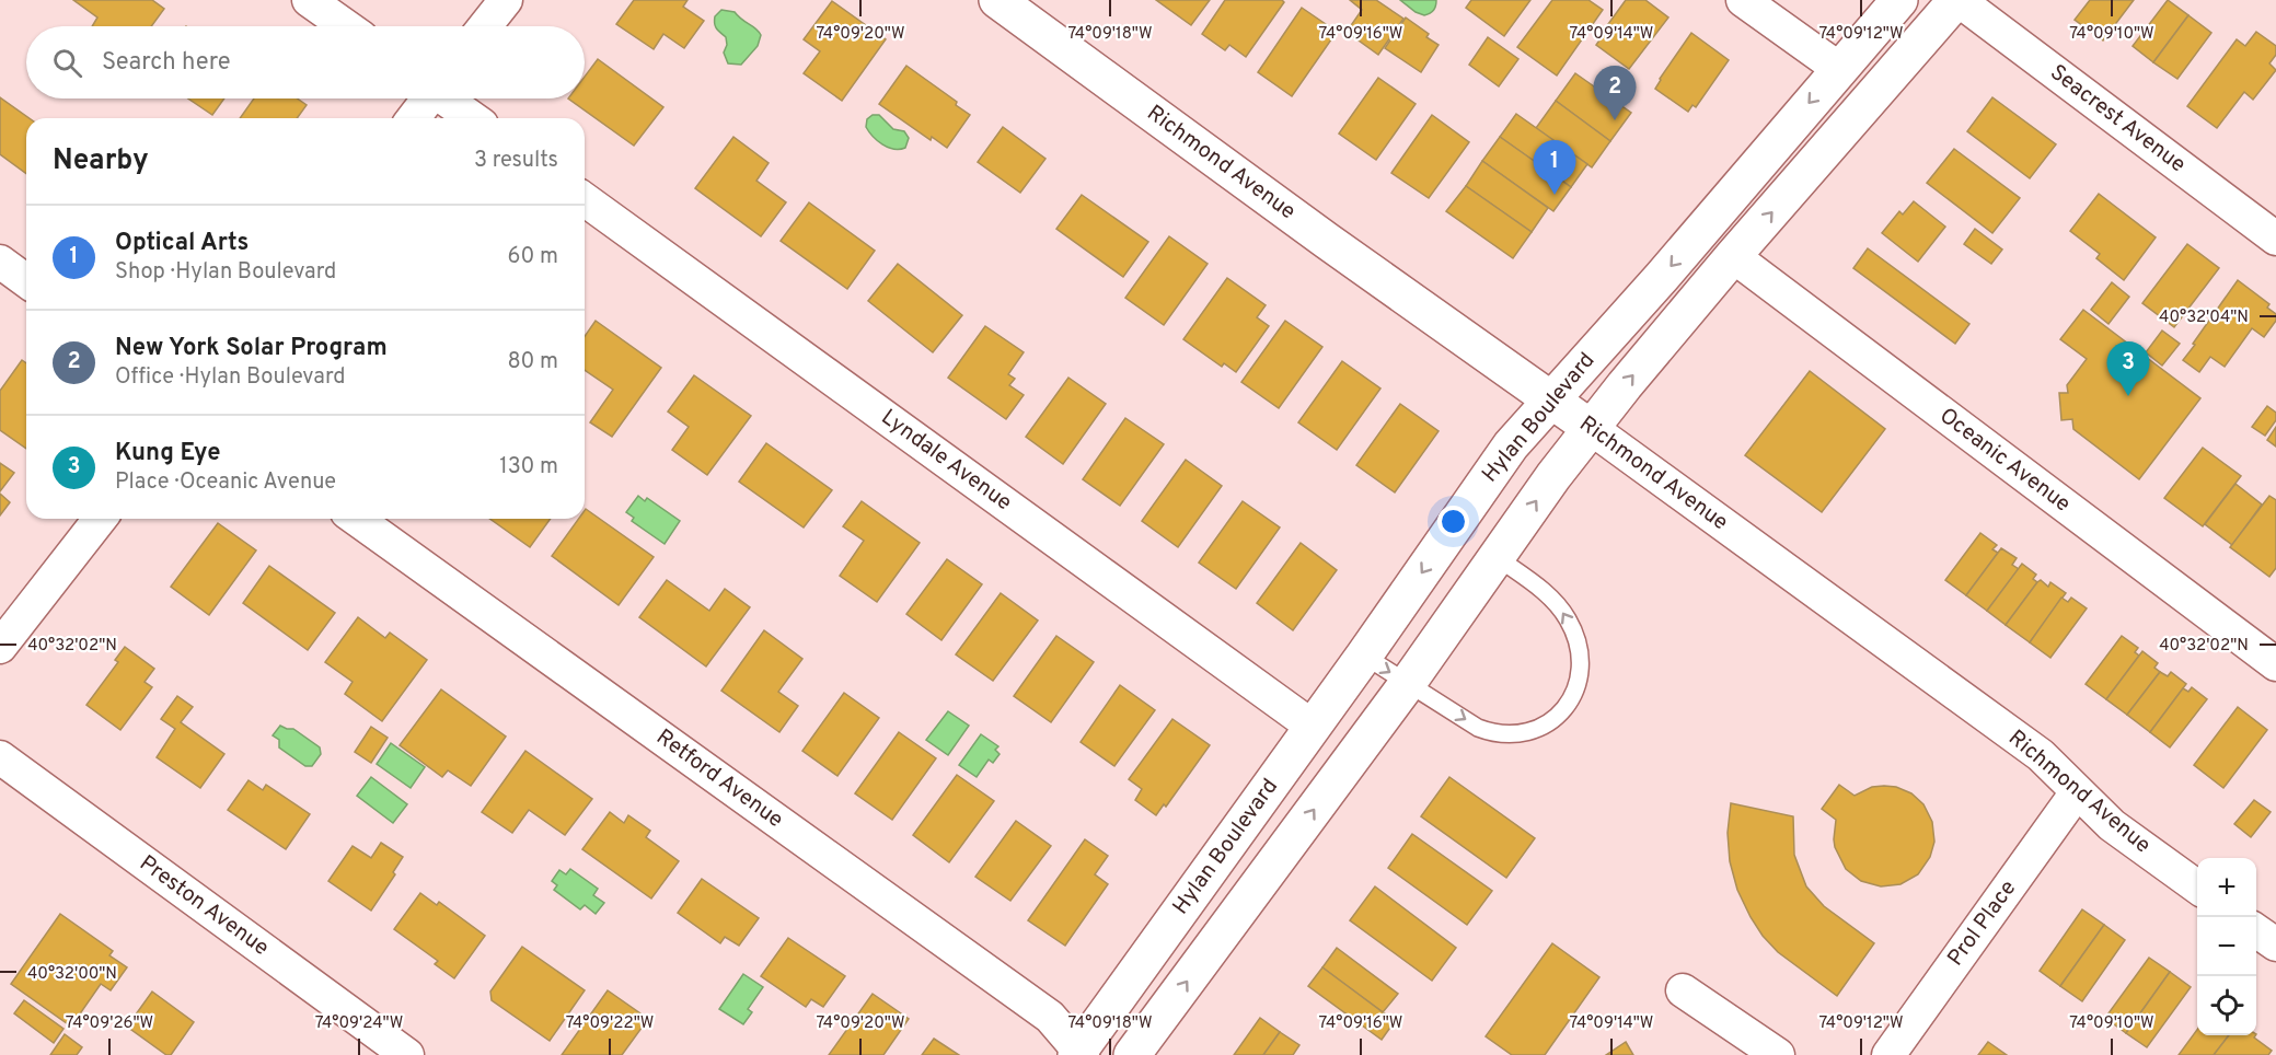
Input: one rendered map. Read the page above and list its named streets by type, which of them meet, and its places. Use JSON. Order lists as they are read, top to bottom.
{
  "streets": {
    "main road": ["Richmond Avenue", "Hylan Boulevard"],
    "street": [
      "Seacrest Avenue",
      "Lyndale Avenue",
      "Oceanic Avenue",
      "Retford Avenue",
      "Preston Avenue",
      "Prol Place"
    ]
  },
  "crossings": [
    ["Seacrest Avenue", "Hylan Boulevard"],
    ["Richmond Avenue", "Hylan Boulevard"],
    ["Richmond Avenue", "Prol Place"],
    ["Hylan Boulevard", "Lyndale Avenue"],
    ["Hylan Boulevard", "Oceanic Avenue"],
    ["Hylan Boulevard", "Retford Avenue"]
  ],
  "page": {
    "search": "Search here",
    "pins": ["2", "1", "3"],
    "heading": ["Nearby", "3 results"],
    "list": [
      {
        "mark": "1",
        "name": "Optical Arts",
        "note": "Shop · Hylan Boulevard",
        "value": "60 m"
      },
      {
        "mark": "2",
        "name": "New York Solar Program",
        "note": "Office · Hylan Boulevard",
        "value": "80 m"
      },
      {
        "mark": "3",
        "name": "Kung Eye",
        "note": "Place · Oceanic Avenue",
        "value": "130 m"
      }
    ],
    "map_buttons": ["+", "−"]
  },
  "coordinates": [
    "74°09'20\"W",
    "74°09'18\"W",
    "74°09'16\"W",
    "74°09'14\"W",
    "74°09'12\"W",
    "74°09'10\"W",
    "40°32'04\"N",
    "40°32'02\"N",
    "40°32'00\"N",
    "74°09'26\"W",
    "74°09'24\"W",
    "74°09'22\"W"
  ]
}
